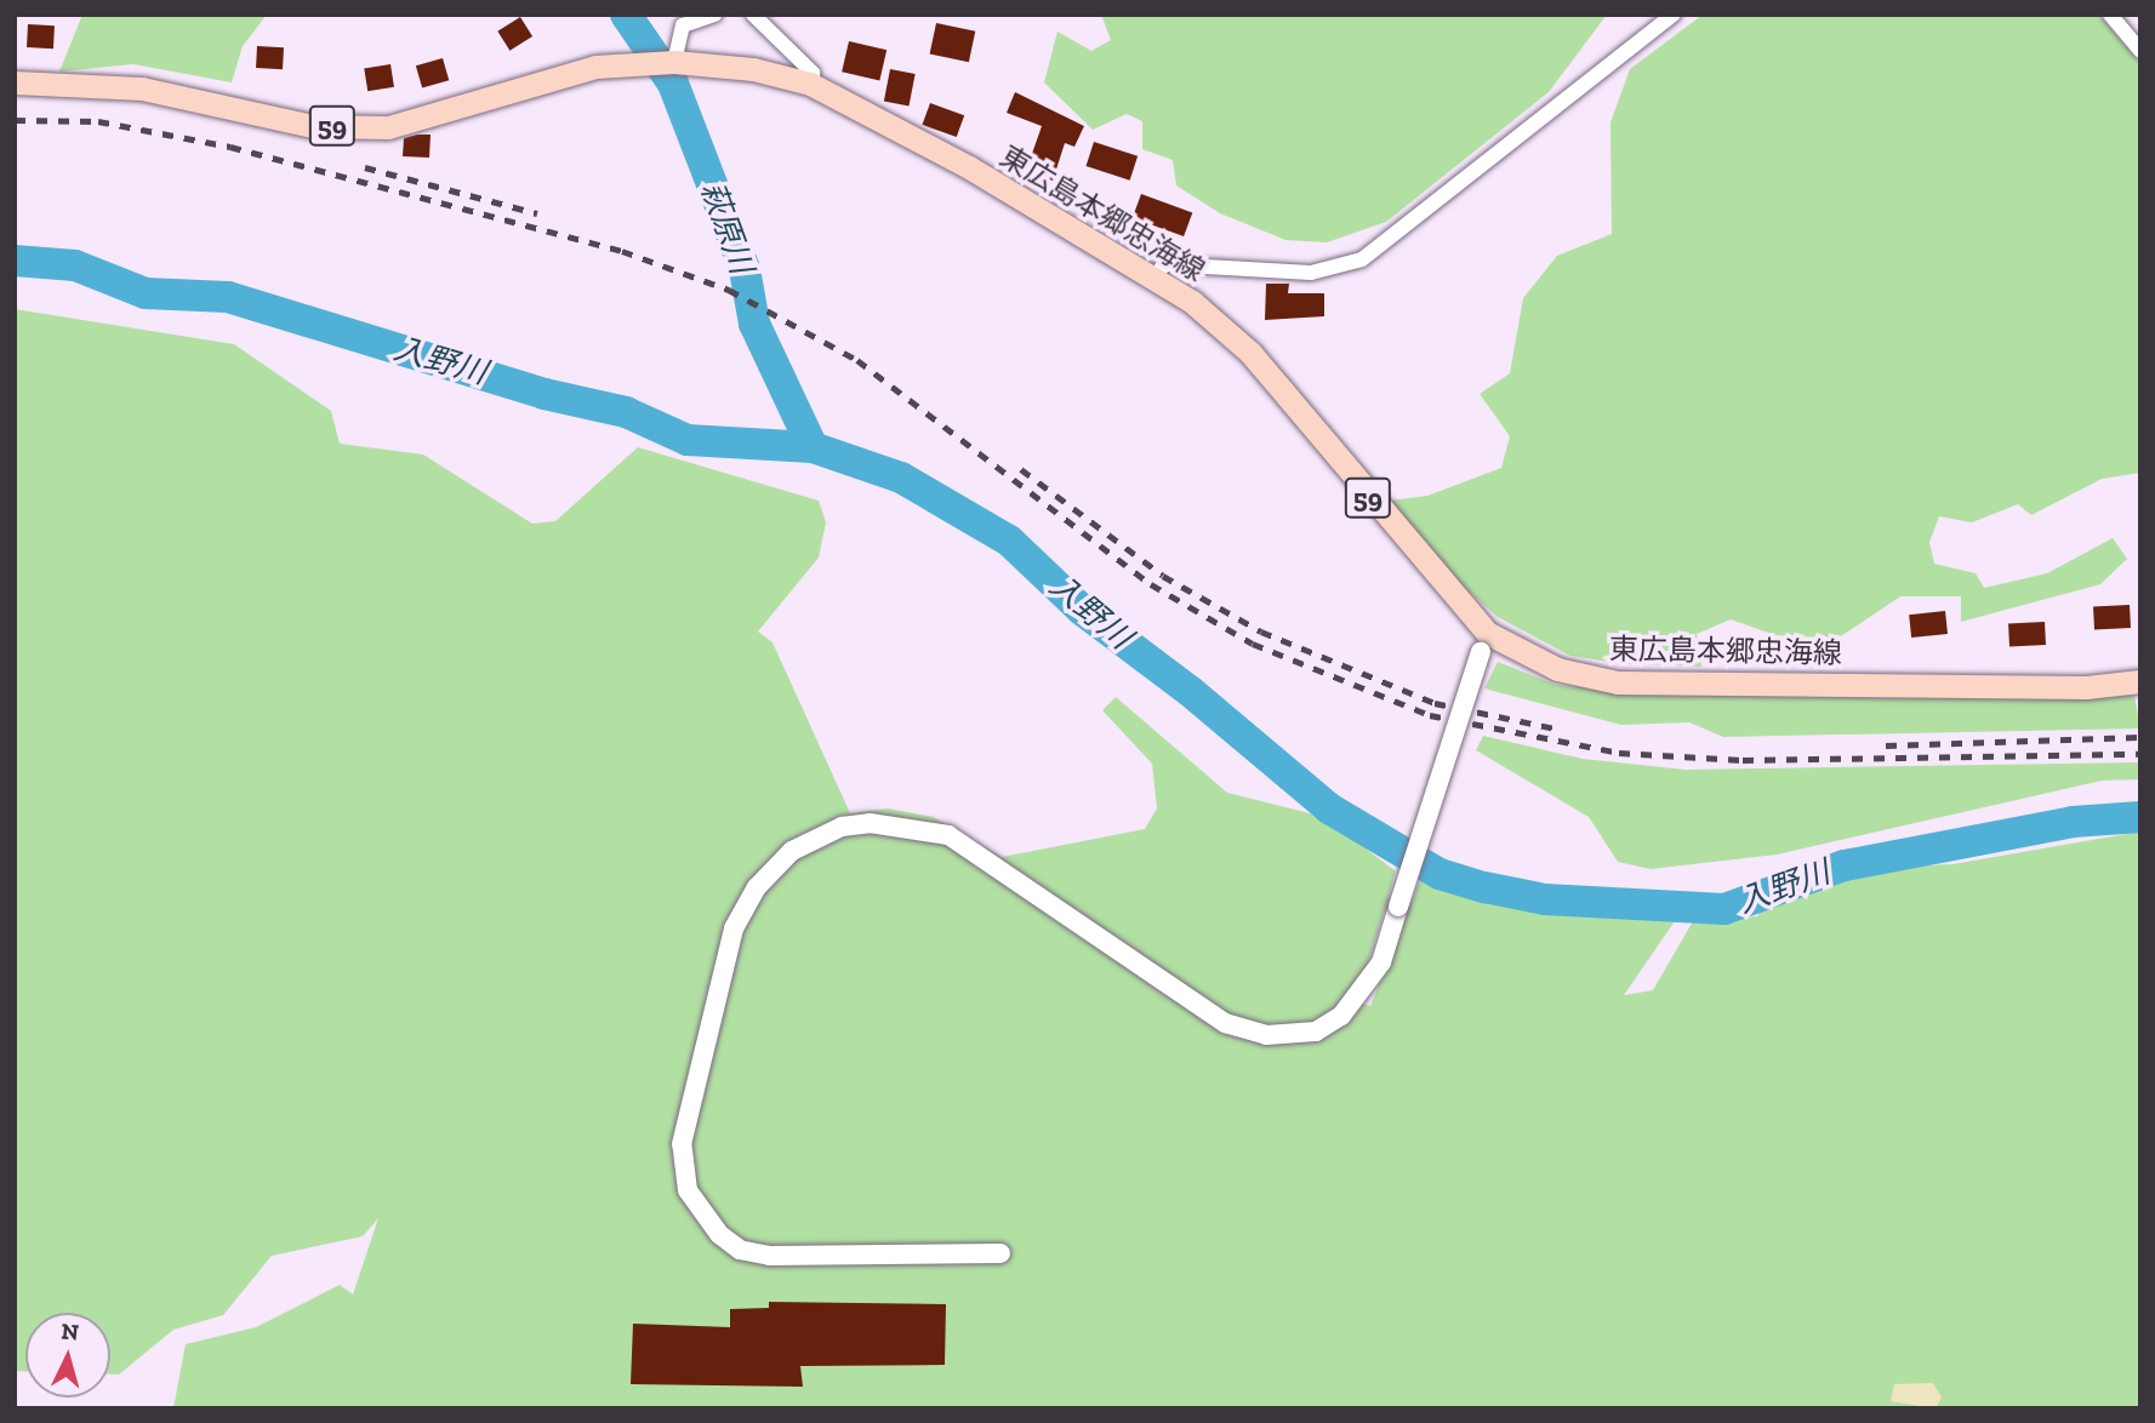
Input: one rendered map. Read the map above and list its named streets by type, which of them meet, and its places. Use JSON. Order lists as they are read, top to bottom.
{
  "streets": {
    "main road": ["59", "東広島本郷忠海線"]
  },
  "water": ["萩原川", "入野川"],
  "north": "top"
}
